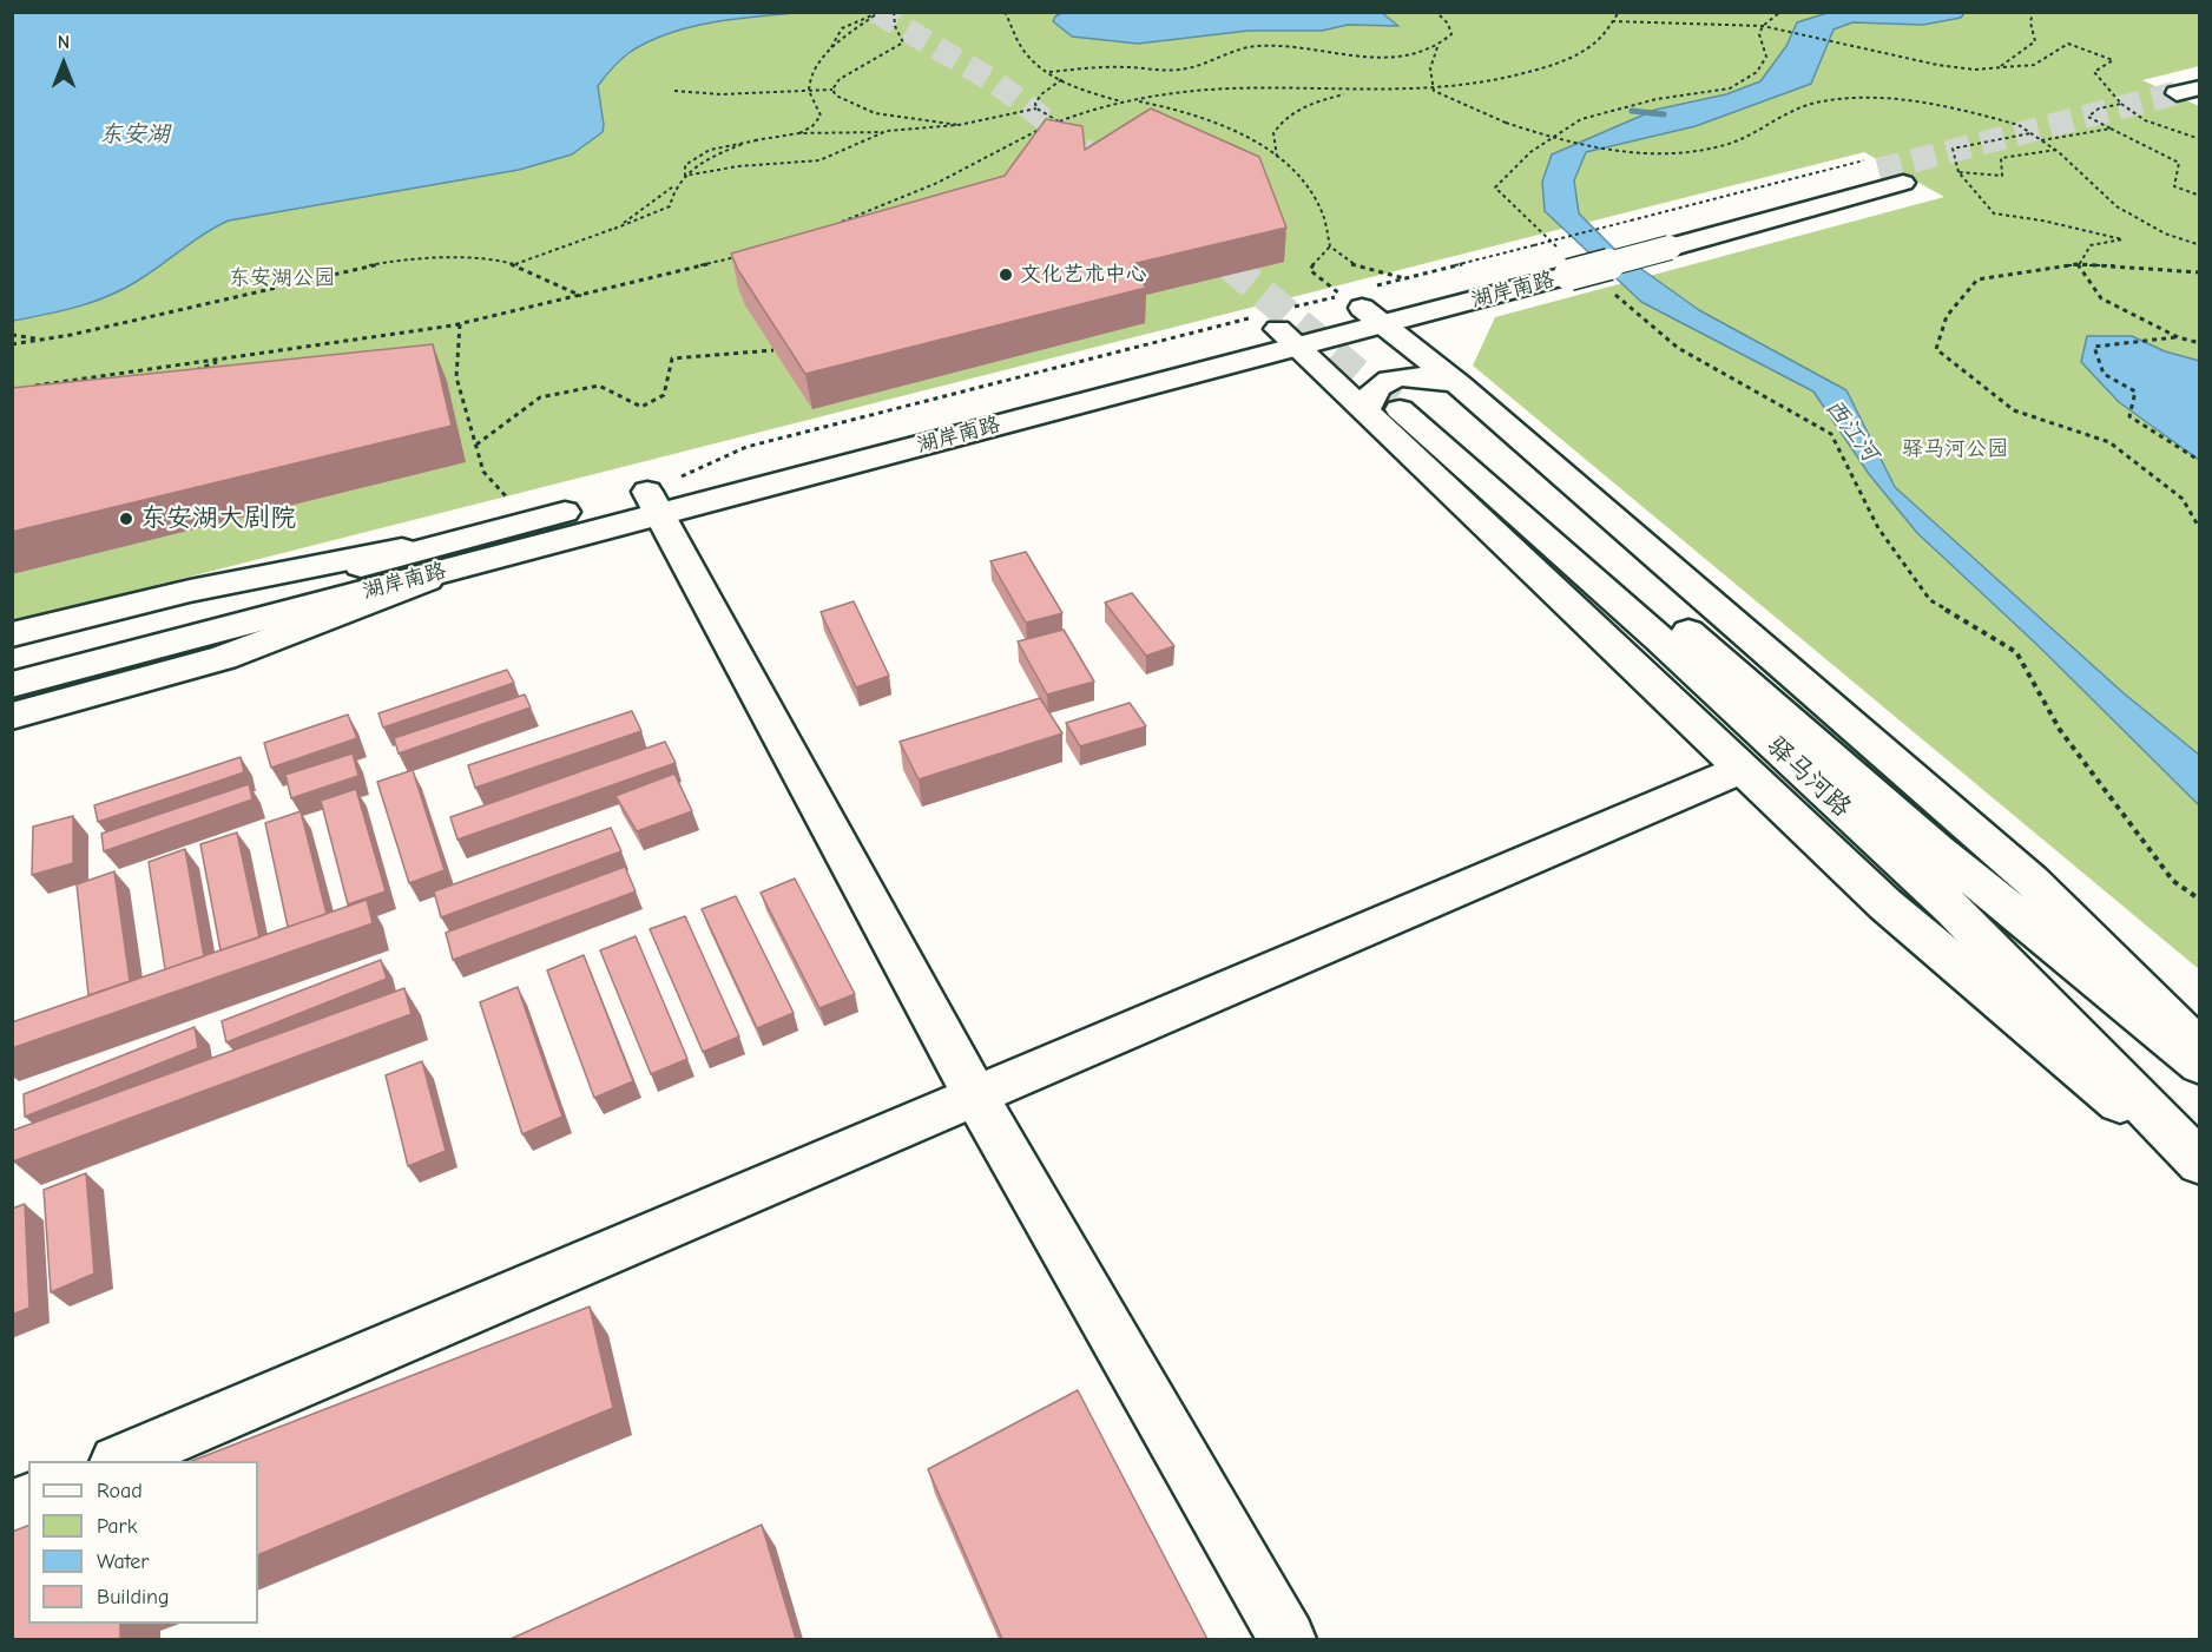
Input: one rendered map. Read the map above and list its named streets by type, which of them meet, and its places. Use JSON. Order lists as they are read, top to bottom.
{
  "streets": {
    "street": ["湖岸南路", "驿马河路"]
  },
  "water": ["东安湖", "西江河"],
  "parks": ["东安湖公园", "驿马河公园"],
  "places": ["文化艺术中心", "东安湖大剧院"],
  "legend": [
    "Road",
    "Park",
    "Water",
    "Building"
  ],
  "north": "top"
}
